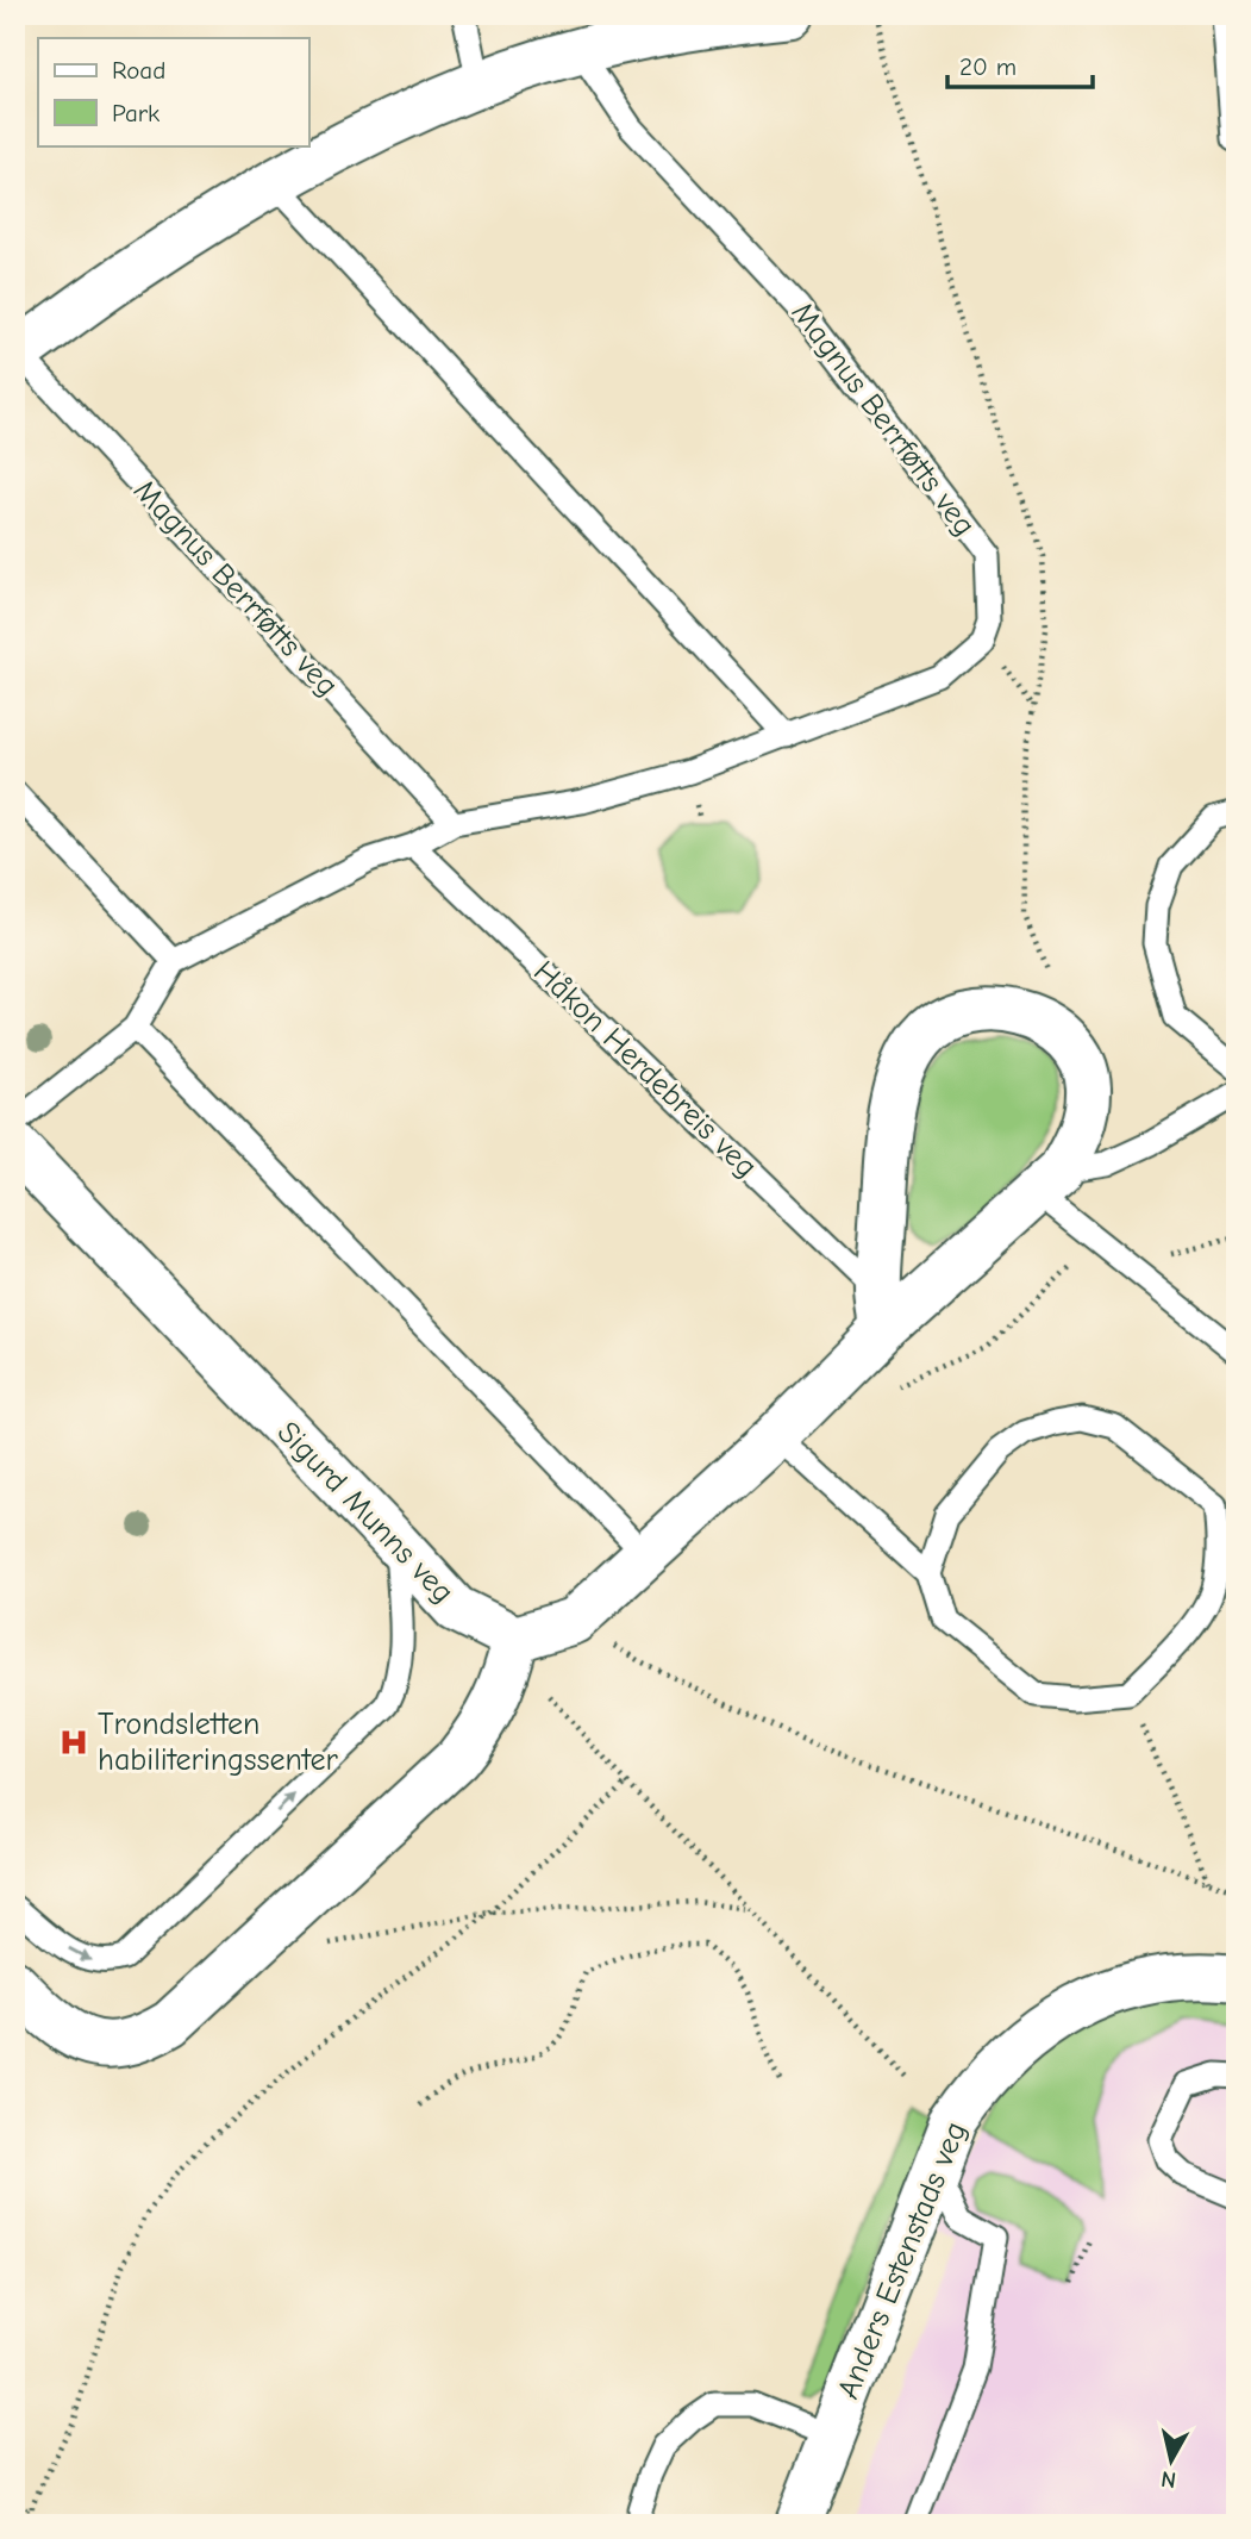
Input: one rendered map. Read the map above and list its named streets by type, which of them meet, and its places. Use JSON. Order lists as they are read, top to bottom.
{
  "streets": {
    "street": ["Magnus Berrføtts veg", "Sigurd Munns veg", "Anders Estenstads veg"],
    "lane": ["Håkon Herdebreis veg"]
  },
  "places": {
    "hospital": ["Trondsletten habiliteringssenter"]
  },
  "legend": ["Road", "Park"],
  "scale_bar": "20 m",
  "north": "bottom"
}
